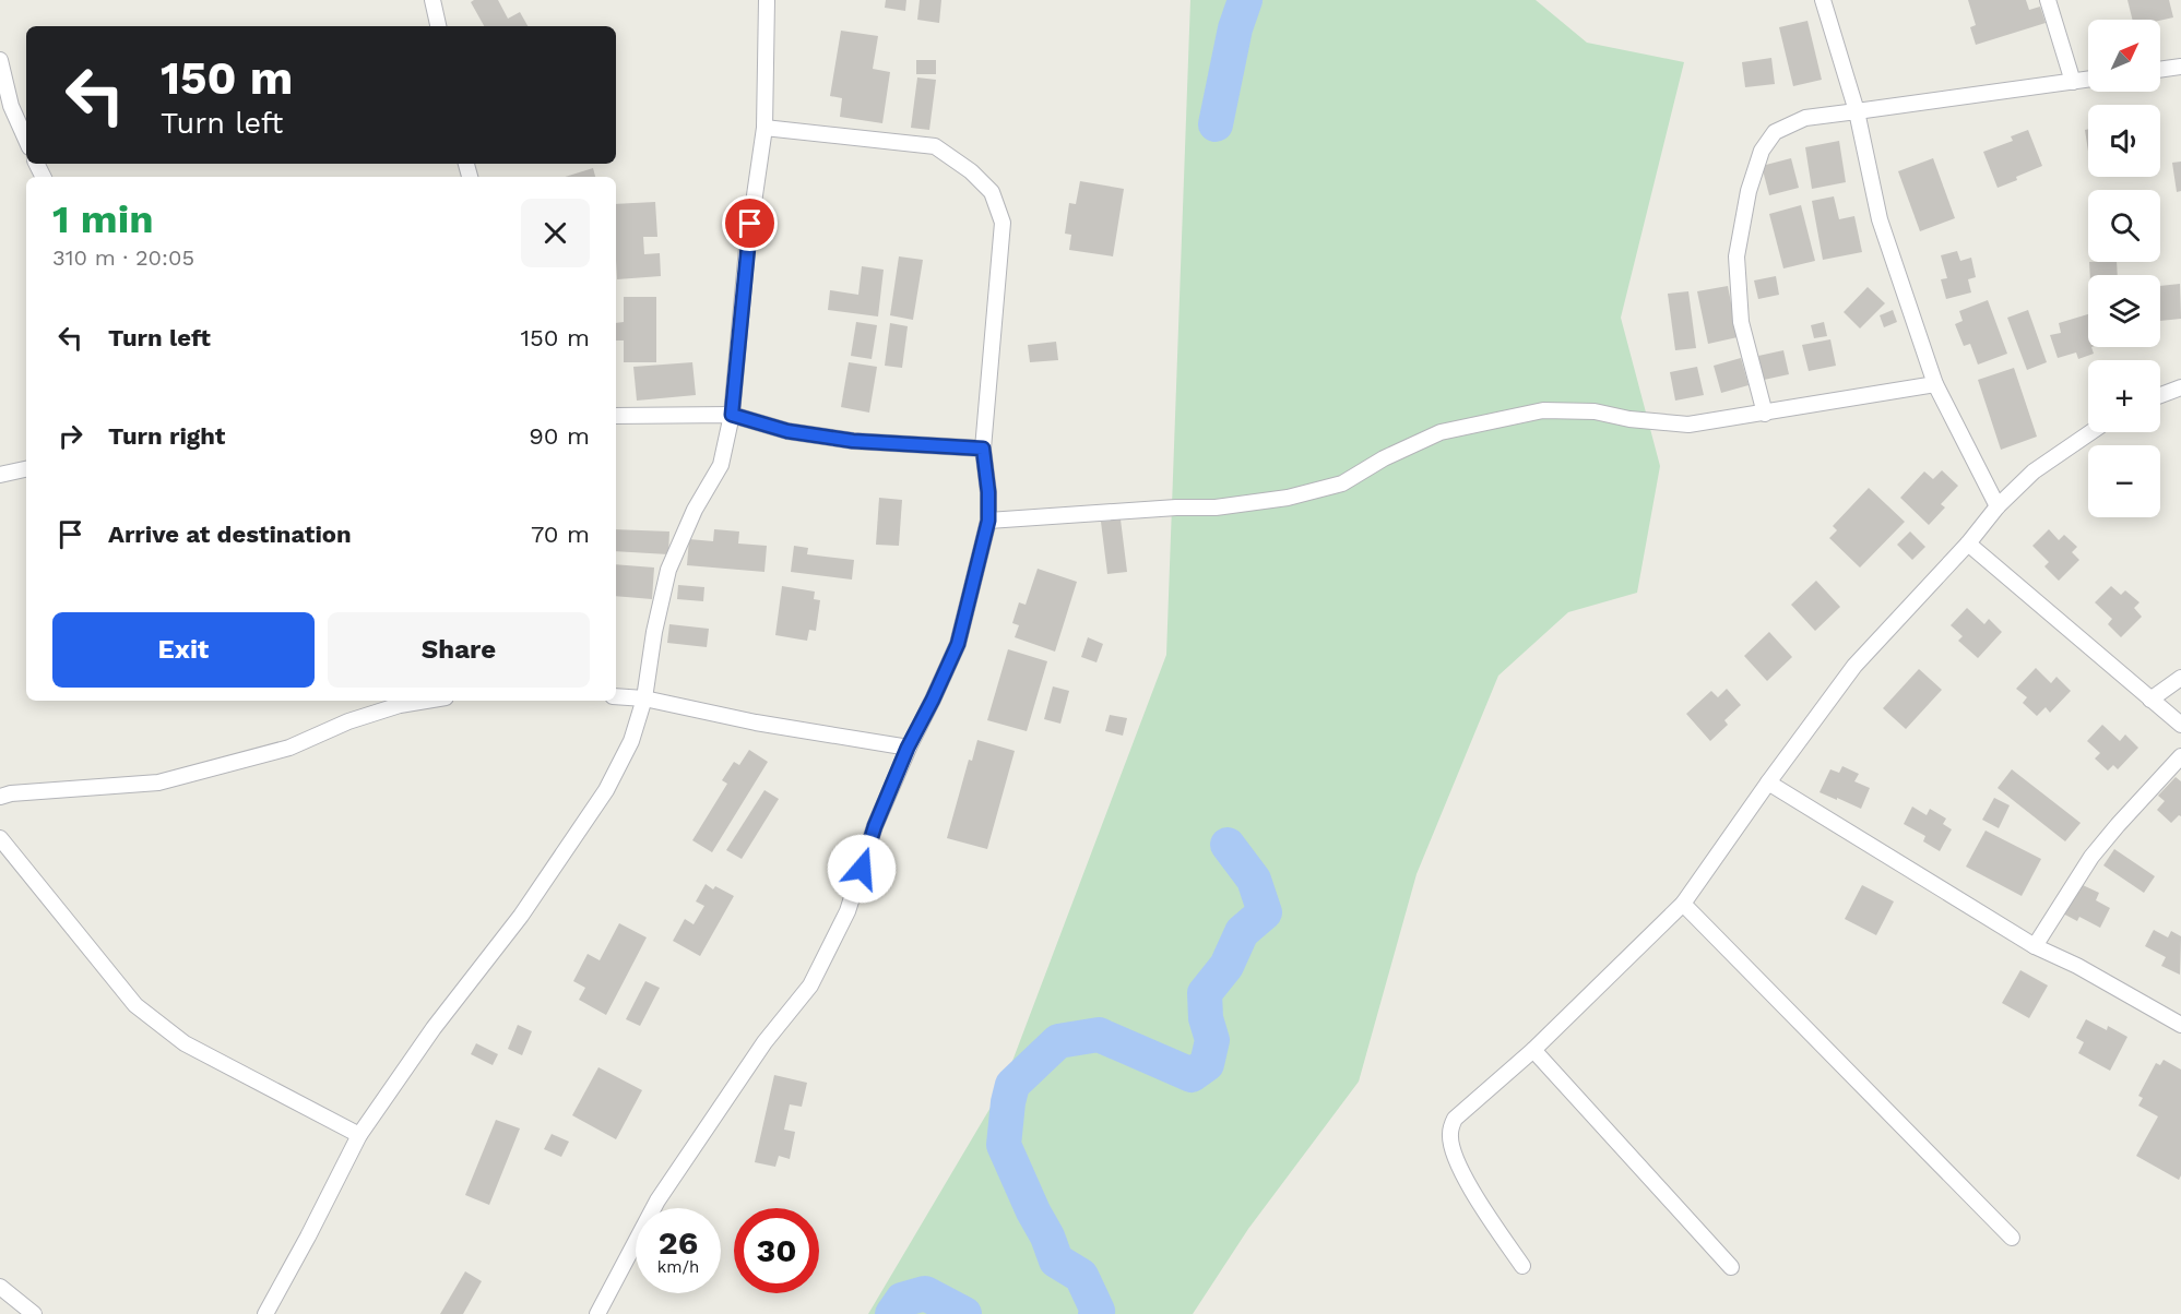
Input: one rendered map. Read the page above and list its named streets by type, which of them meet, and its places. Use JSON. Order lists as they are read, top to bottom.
{
  "north": "top right",
  "page": {
    "map_buttons": ["+", "−"],
    "turn": ["150 m", "Turn left"],
    "heading": ["1 min", "310 m · 20:05"],
    "list": [
      {
        "name": "Turn left",
        "value": "150 m"
      },
      {
        "name": "Turn right",
        "value": "90 m"
      },
      {
        "name": "Arrive at destination",
        "value": "70 m"
      }
    ],
    "buttons": ["Exit", "Share"],
    "speed": "26 km/h",
    "limit": "30"
  }
}
